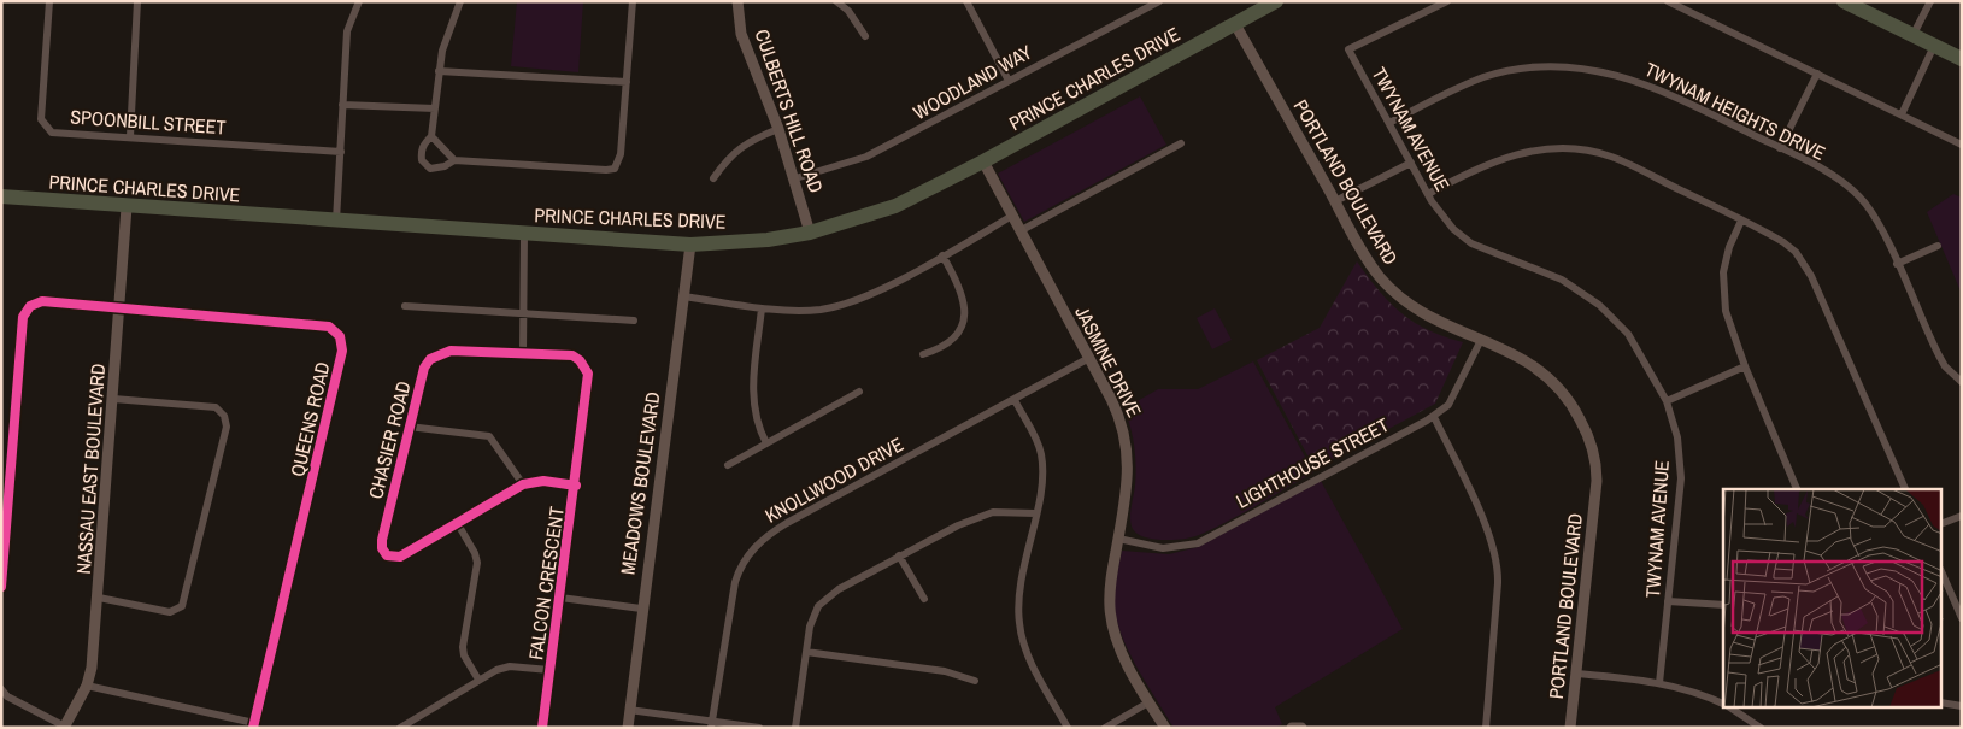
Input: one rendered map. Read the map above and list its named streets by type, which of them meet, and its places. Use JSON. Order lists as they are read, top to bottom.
{
  "streets": {
    "highway": ["PRINCE CHARLES DRIVE"],
    "street": [
      "WOODLAND WAY",
      "CULBERTS HILL ROAD",
      "TWYNAM HEIGHTS DRIVE",
      "SPOONBILL STREET",
      "TWYNAM AVENUE",
      "PORTLAND BOULEVARD",
      "JASMINE DRIVE",
      "QUEENS ROAD",
      "CHASIER ROAD",
      "LIGHTHOUSE STREET",
      "NASSAU EAST BOULEVARD",
      "KNOLLWOOD DRIVE",
      "MEADOWS BOULEVARD",
      "FALCON CRESCENT"
    ]
  },
  "crossings": [
    ["PRINCE CHARLES DRIVE", "CULBERTS HILL ROAD"],
    ["PRINCE CHARLES DRIVE", "PORTLAND BOULEVARD"],
    ["PRINCE CHARLES DRIVE", "JASMINE DRIVE"],
    ["PRINCE CHARLES DRIVE", "NASSAU EAST BOULEVARD"],
    ["PRINCE CHARLES DRIVE", "MEADOWS BOULEVARD"],
    ["WOODLAND WAY", "CULBERTS HILL ROAD"],
    ["TWYNAM HEIGHTS DRIVE", "TWYNAM AVENUE"],
    ["PORTLAND BOULEVARD", "LIGHTHOUSE STREET"],
    ["JASMINE DRIVE", "LIGHTHOUSE STREET"],
    ["JASMINE DRIVE", "KNOLLWOOD DRIVE"],
    ["QUEENS ROAD", "NASSAU EAST BOULEVARD"],
    ["CHASIER ROAD", "FALCON CRESCENT"]
  ]
}
